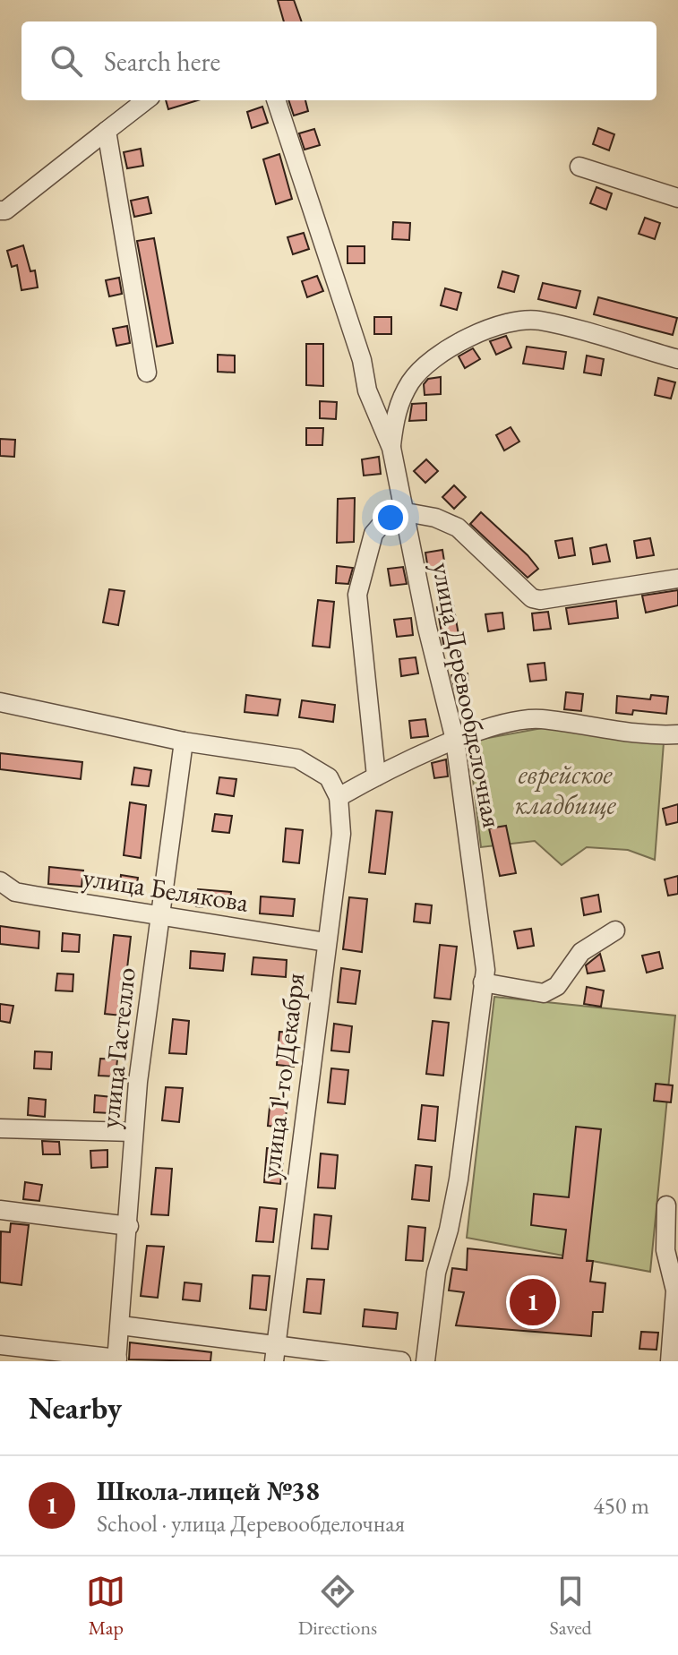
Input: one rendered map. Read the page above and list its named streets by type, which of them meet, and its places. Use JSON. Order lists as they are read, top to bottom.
{
  "streets": {
    "street": [
      "улица Деревообделочная",
      "улица Белякова",
      "улица Гастелло",
      "улица 1-го Декабря"
    ]
  },
  "crossings": [
    ["улица Белякова", "улица Гастелло"],
    ["улица Белякова", "улица 1-го Декабря"]
  ],
  "parks": ["еврейское кладбище"],
  "page": {
    "search": "Search here",
    "pins": "1",
    "heading": "Nearby",
    "list": [
      {
        "mark": "1",
        "name": "Школа-лицей №38",
        "note": "School · улица Деревообделочная",
        "value": "450 m"
      }
    ],
    "nav": ["Map", "Directions", "Saved"]
  }
}
